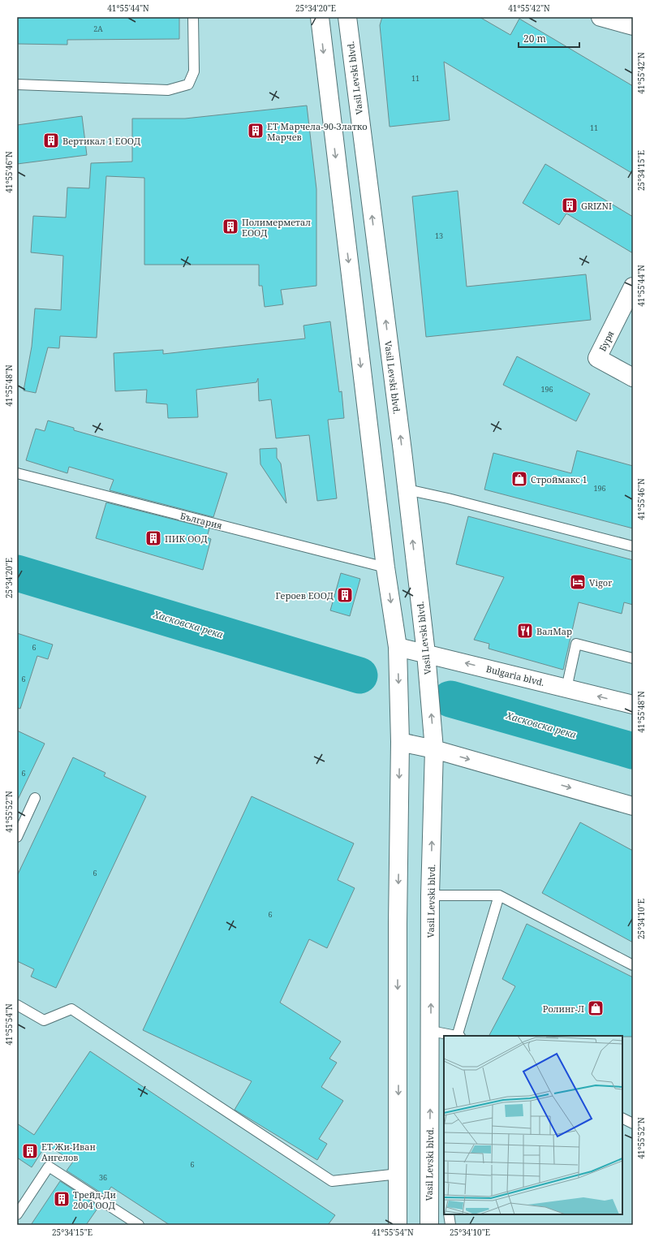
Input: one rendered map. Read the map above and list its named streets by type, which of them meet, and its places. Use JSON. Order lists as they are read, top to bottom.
{
  "streets": {
    "main road": ["Vasil Levski blvd.", "Буря", "Bulgaria blvd."],
    "lane": ["България"]
  },
  "crossings": [
    ["Vasil Levski blvd.", "Bulgaria blvd."]
  ],
  "water": ["Хасковска река"],
  "places": {
    "building": [
      "ЕТ Марчела-90-Златко Марчев",
      "Вертикал 1 ЕООД",
      "GRIZNI",
      "Полимерметал ЕООД",
      "ПИК ООД",
      "Героев ЕООД",
      "ЕТ Жи-Иван Ангелов",
      "Трейд-Ди 2004 ООД"
    ],
    "shop": ["Строймакс 1", "Ролинг-Л"],
    "hotel": ["Vigor"],
    "restaurant": ["ВалМар"]
  },
  "house_numbers": [
    "2А",
    "11",
    "11",
    "13",
    "196",
    "196",
    "6",
    "6",
    "6",
    "6",
    "6",
    "6",
    "36"
  ],
  "scale_bar": "20 m",
  "coordinates": [
    "41°55'44\"N",
    "25°34'20\"E",
    "41°55'42\"N",
    "25°34'15\"E",
    "41°55'46\"N",
    "41°55'48\"N",
    "41°55'52\"N",
    "25°34'10\"E",
    "41°55'54\"N"
  ]
}
